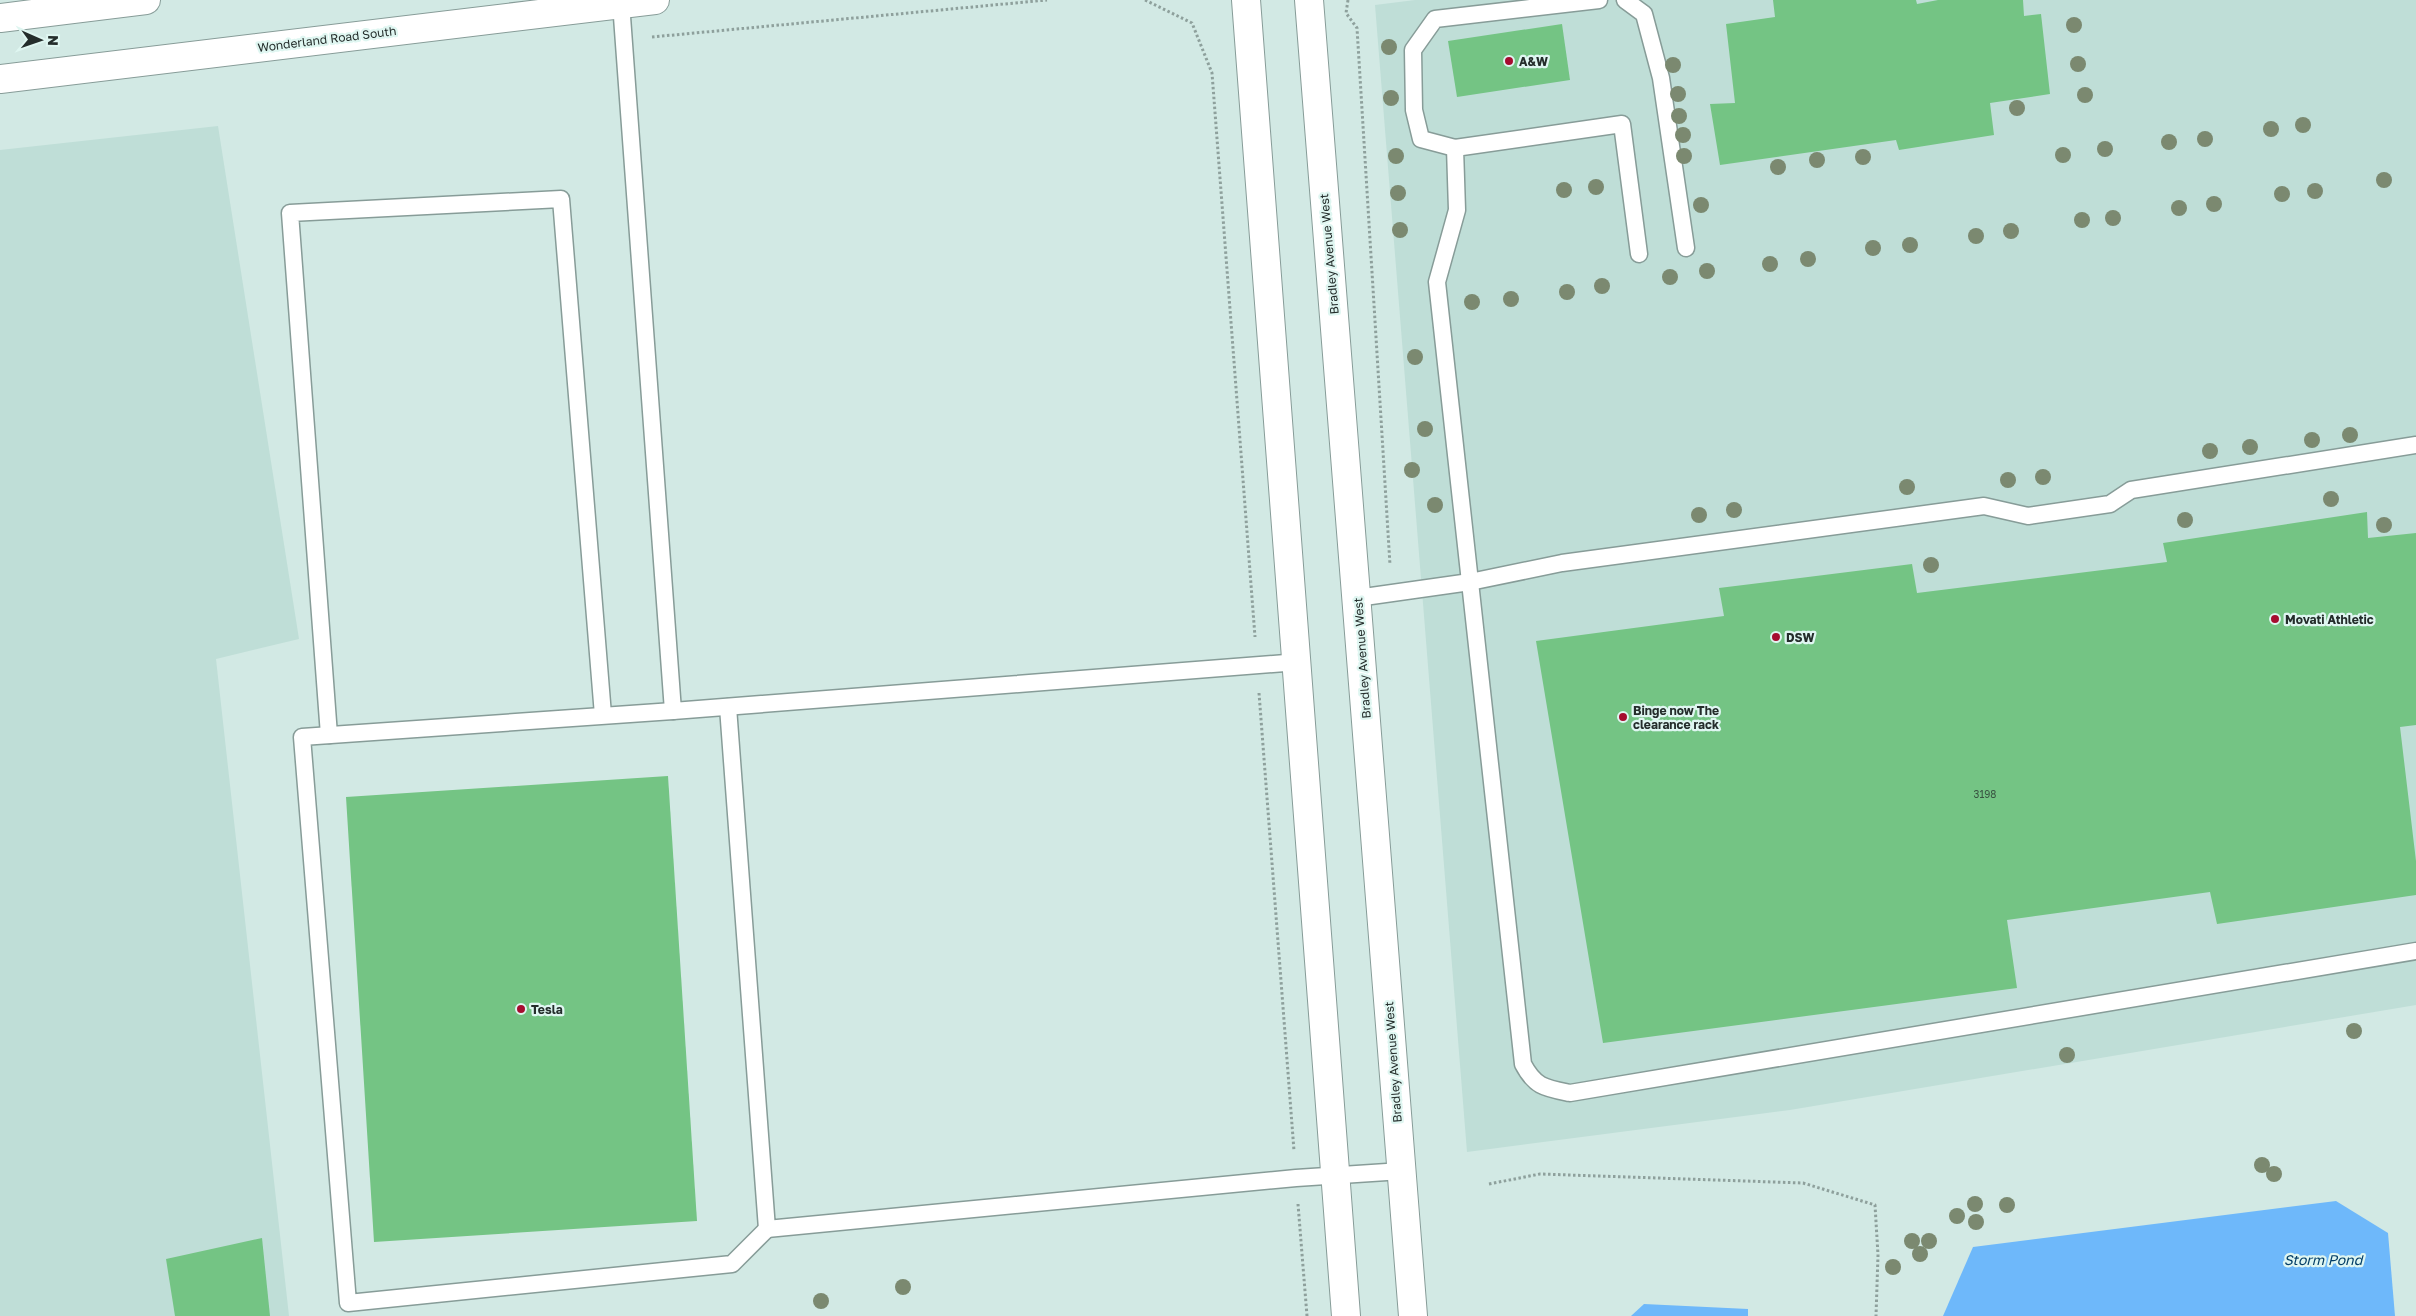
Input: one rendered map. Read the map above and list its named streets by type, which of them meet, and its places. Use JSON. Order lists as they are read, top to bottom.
{
  "streets": {
    "main road": ["Wonderland Road South", "Bradley Avenue West"]
  },
  "water": ["Storm Pond"],
  "places": [
    "A&W",
    "Movati Athletic",
    "DSW",
    "Binge now The clearance rack",
    "Tesla"
  ],
  "house_numbers": ["3198"],
  "north": "right"
}
